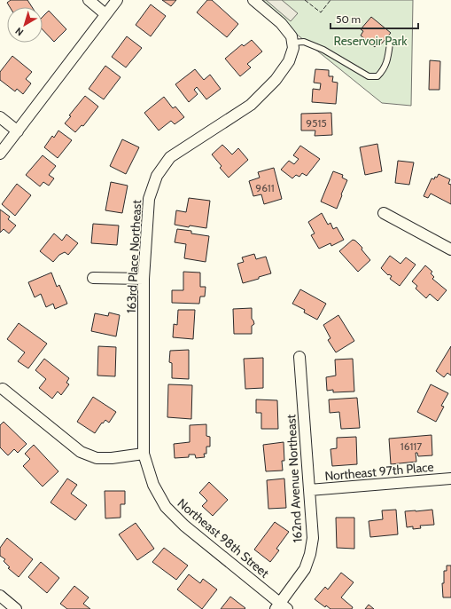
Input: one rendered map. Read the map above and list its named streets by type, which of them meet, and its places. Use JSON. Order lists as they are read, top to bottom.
{
  "streets": {
    "street": [
      "163rd Place Northeast",
      "Northeast 97th Place",
      "162nd Avenue Northeast",
      "Northeast 98th Street"
    ]
  },
  "crossings": [
    ["163rd Place Northeast", "Northeast 98th Street"],
    ["Northeast 97th Place", "162nd Avenue Northeast"],
    ["162nd Avenue Northeast", "Northeast 98th Street"]
  ],
  "parks": ["Reservoir Park"],
  "house_numbers": ["9515", "9611", "16117"],
  "scale_bar": "50 m",
  "north": "bottom left"
}
